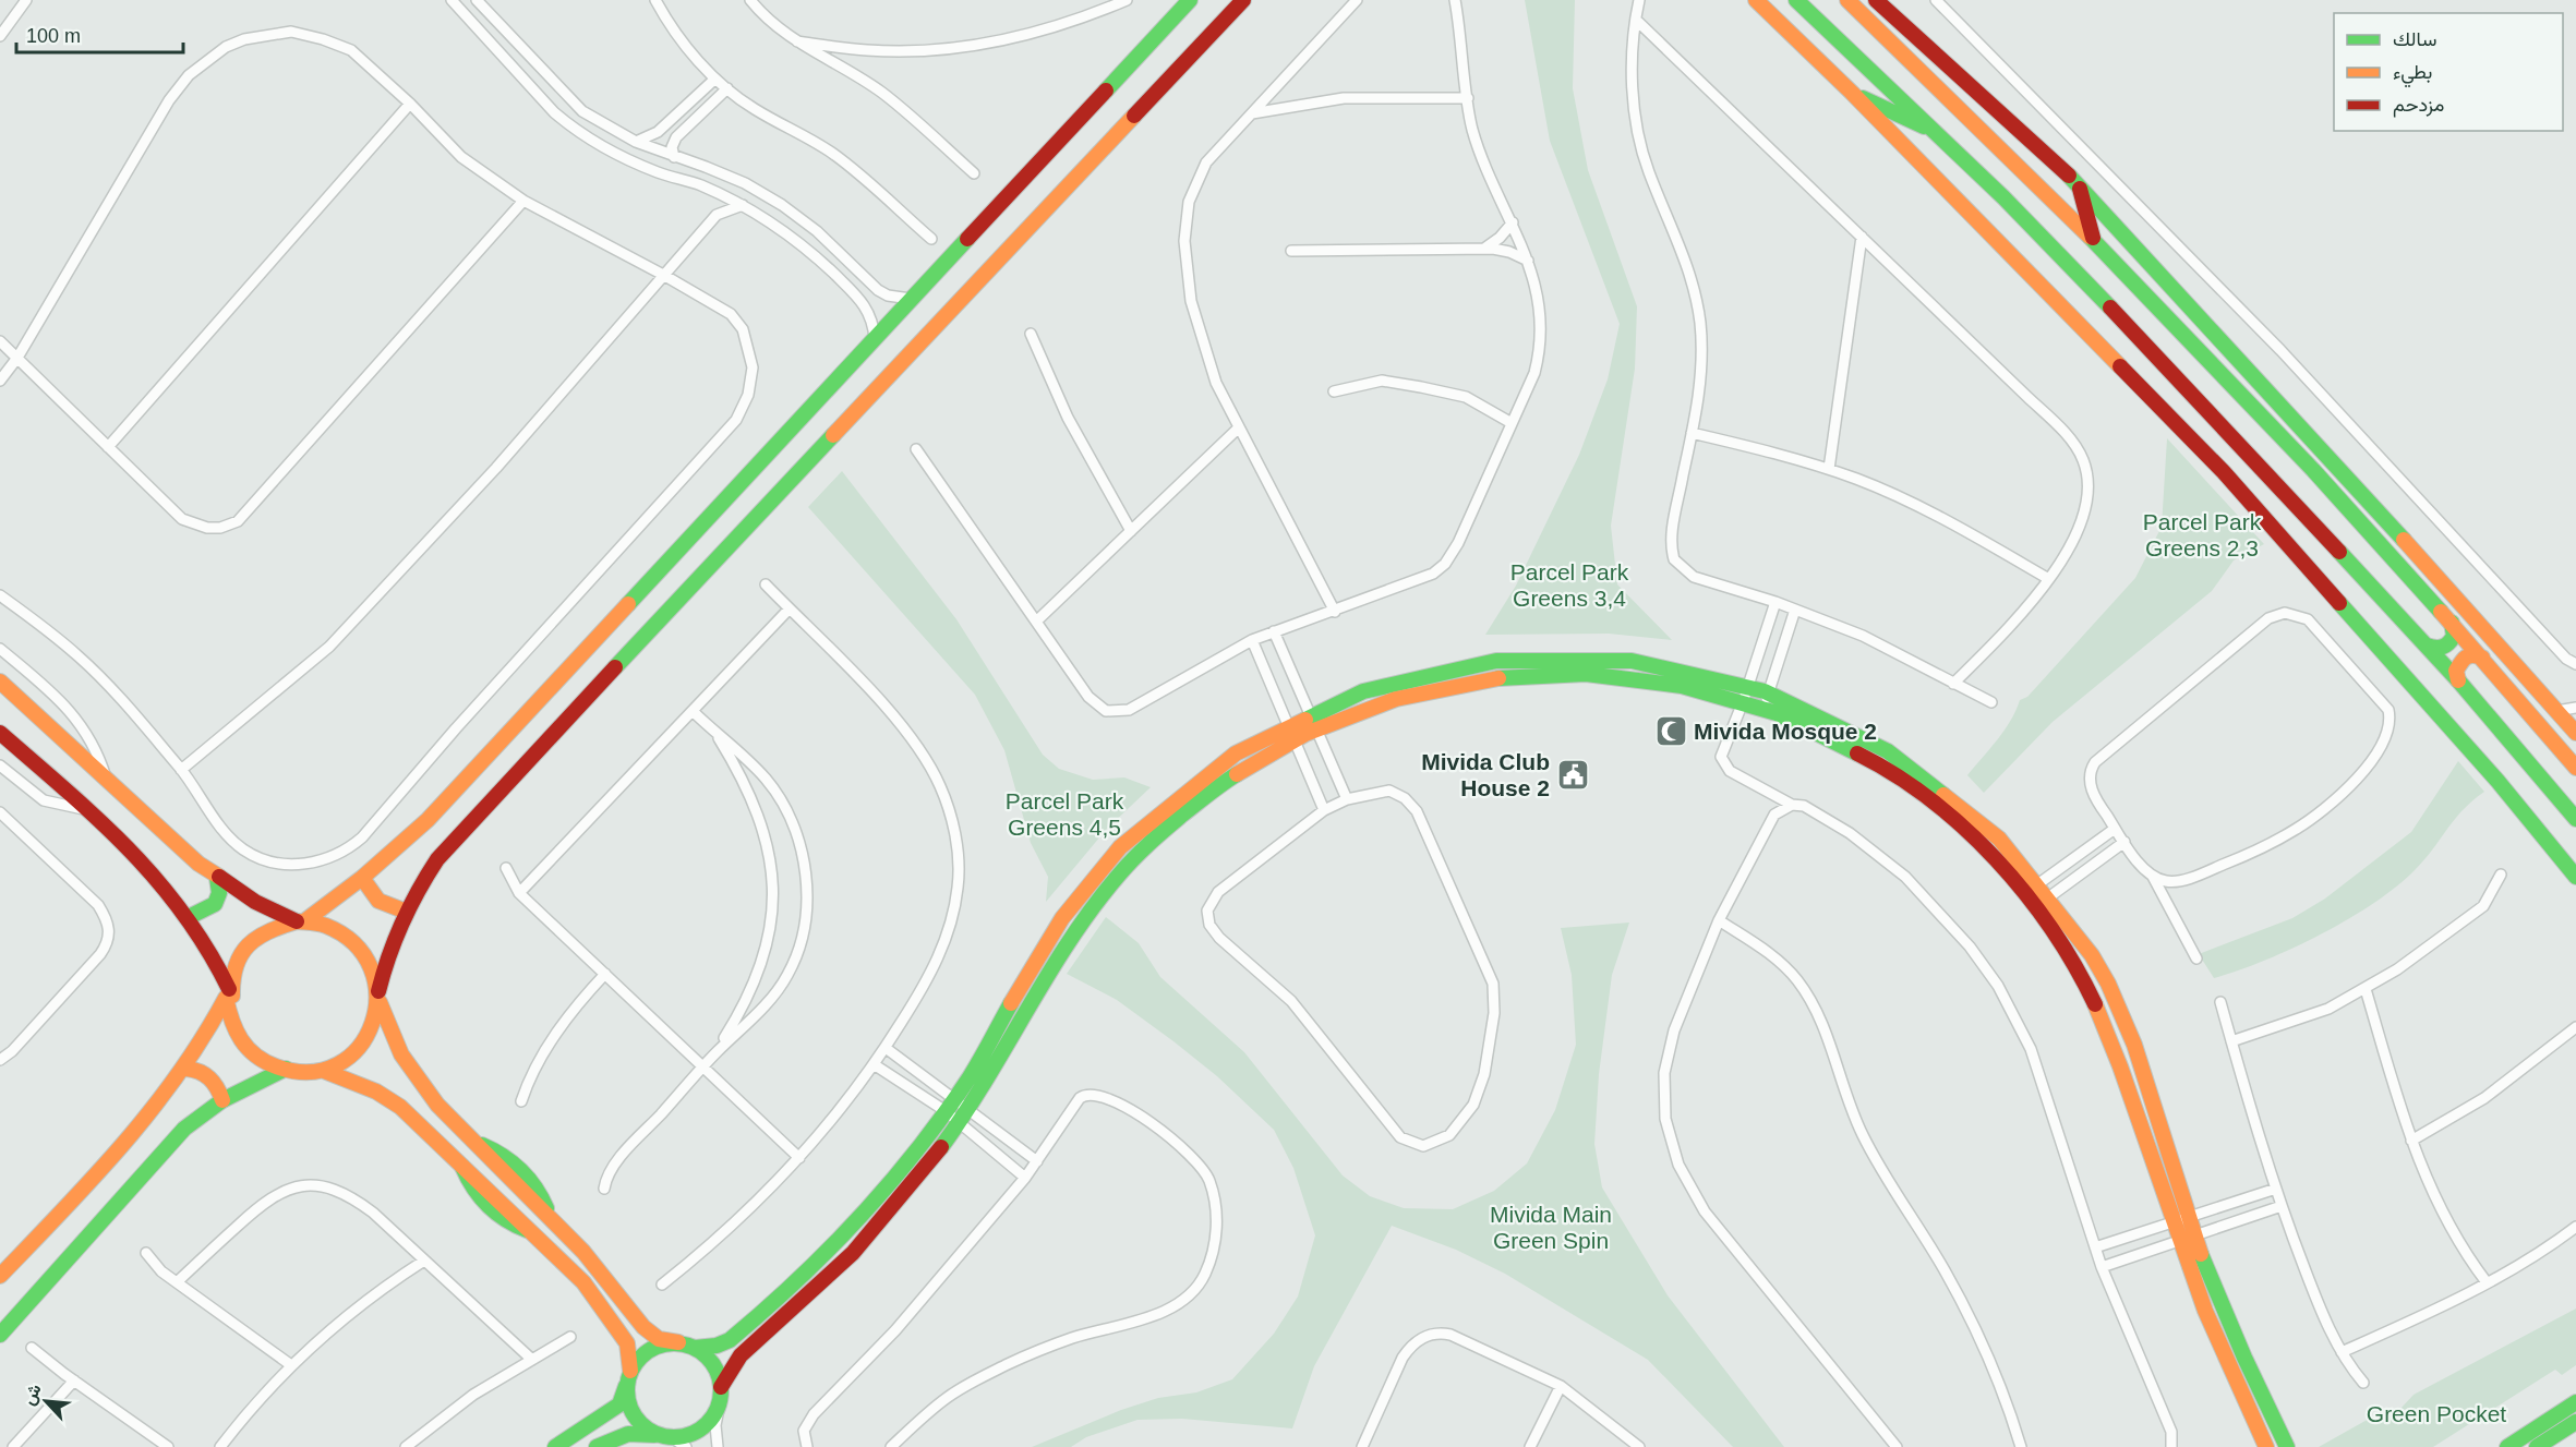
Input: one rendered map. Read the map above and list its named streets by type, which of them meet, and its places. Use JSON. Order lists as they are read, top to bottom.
{
  "parks": [
    "Parcel Park Greens 2,3",
    "Parcel Park Greens 3,4",
    "Parcel Park Greens 4,5",
    "Mivida Main Green Spin",
    "Green Pocket"
  ],
  "places": {
    "mosque": ["Mivida Mosque 2"],
    "public building": ["Mivida Club House 2"]
  },
  "legend": ["سالك", "بطيء", "مزدحم"],
  "scale_bar": "100 m",
  "north": "top left"
}
